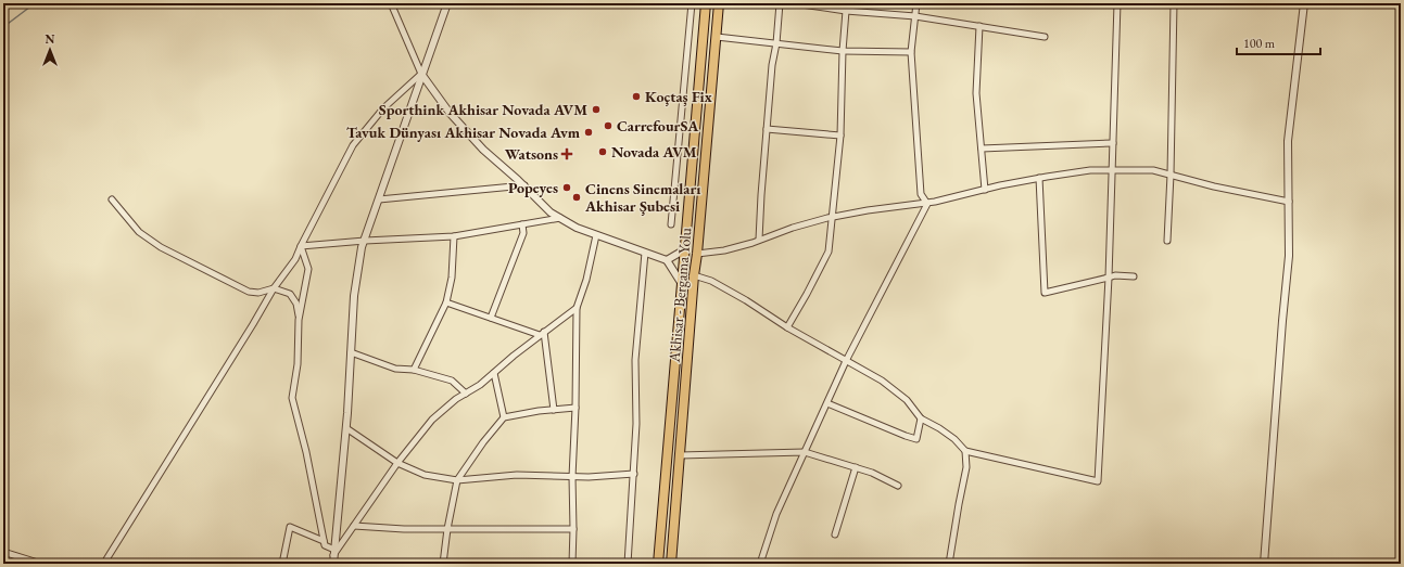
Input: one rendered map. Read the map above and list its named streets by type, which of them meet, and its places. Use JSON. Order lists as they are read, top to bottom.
{
  "streets": {
    "main road": ["Akhisar - Bergama Yolu"]
  },
  "places": {
    "other": [
      "Koçtaş Fix",
      "Sporthink Akhisar Novada AVM",
      "CarrefourSA",
      "Tavuk Dünyası Akhisar Novada Avm",
      "Novada AVM",
      "Popeyes",
      "Cinens Sinemaları Akhisar Şubesi"
    ],
    "health": ["Watsons"]
  },
  "scale_bar": "100 m",
  "north": "top"
}
